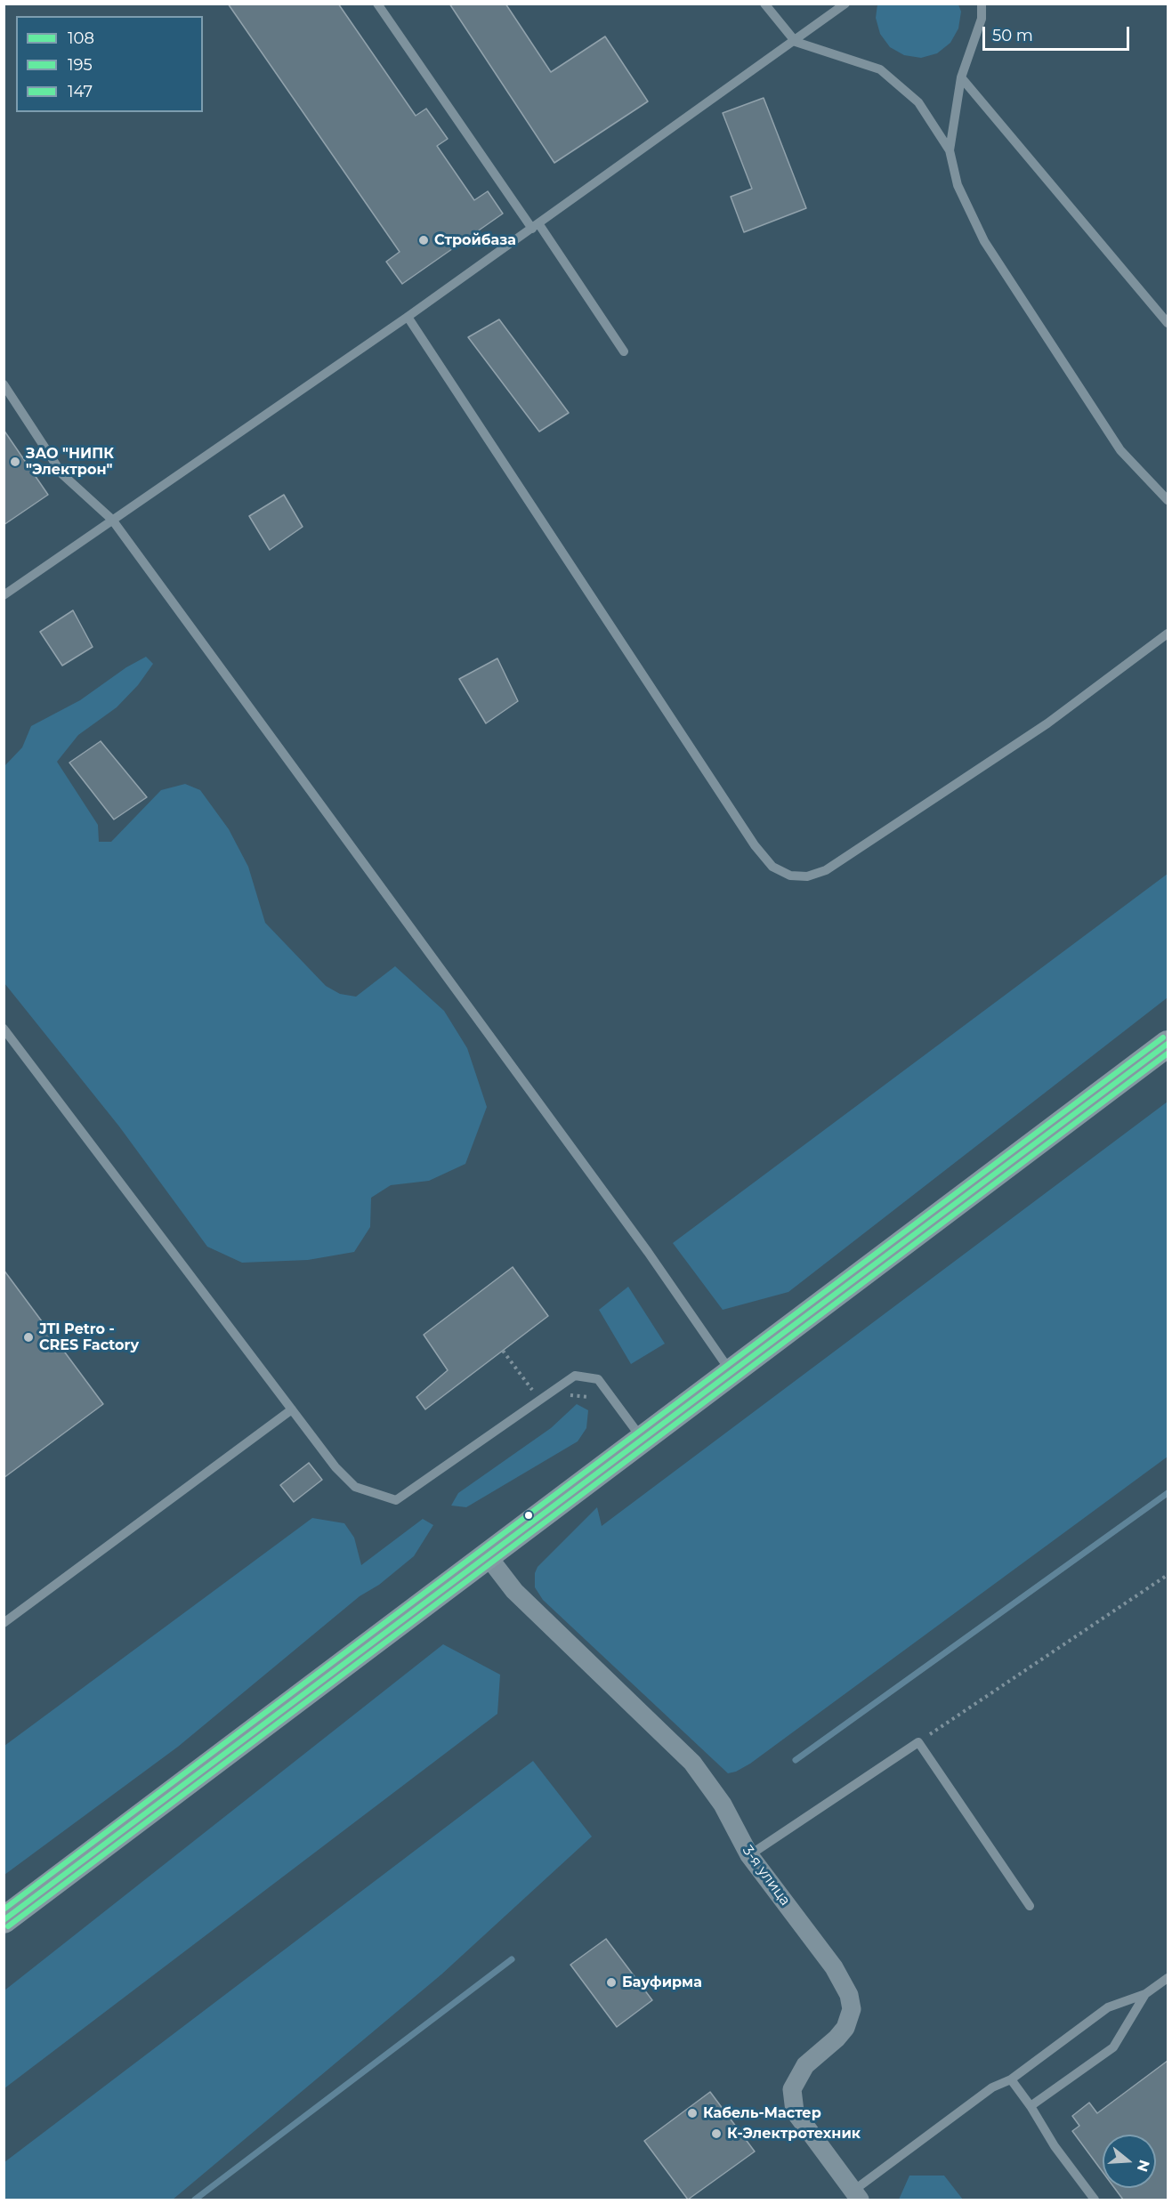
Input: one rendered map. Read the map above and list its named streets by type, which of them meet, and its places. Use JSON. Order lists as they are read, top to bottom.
{
  "streets": {
    "street": ["3-я улица"]
  },
  "places": [
    "Стройбаза",
    "ЗАО \"НИПК \"Электрон\"",
    "JTI Petro - CRES Factory",
    "Бауфирма",
    "Кабель-Мастер",
    "К-Электротехник"
  ],
  "lines": ["transit line 147", "transit line 108", "transit line 195"],
  "legend": ["108", "195", "147"],
  "scale_bar": "50 m",
  "north": "right"
}
